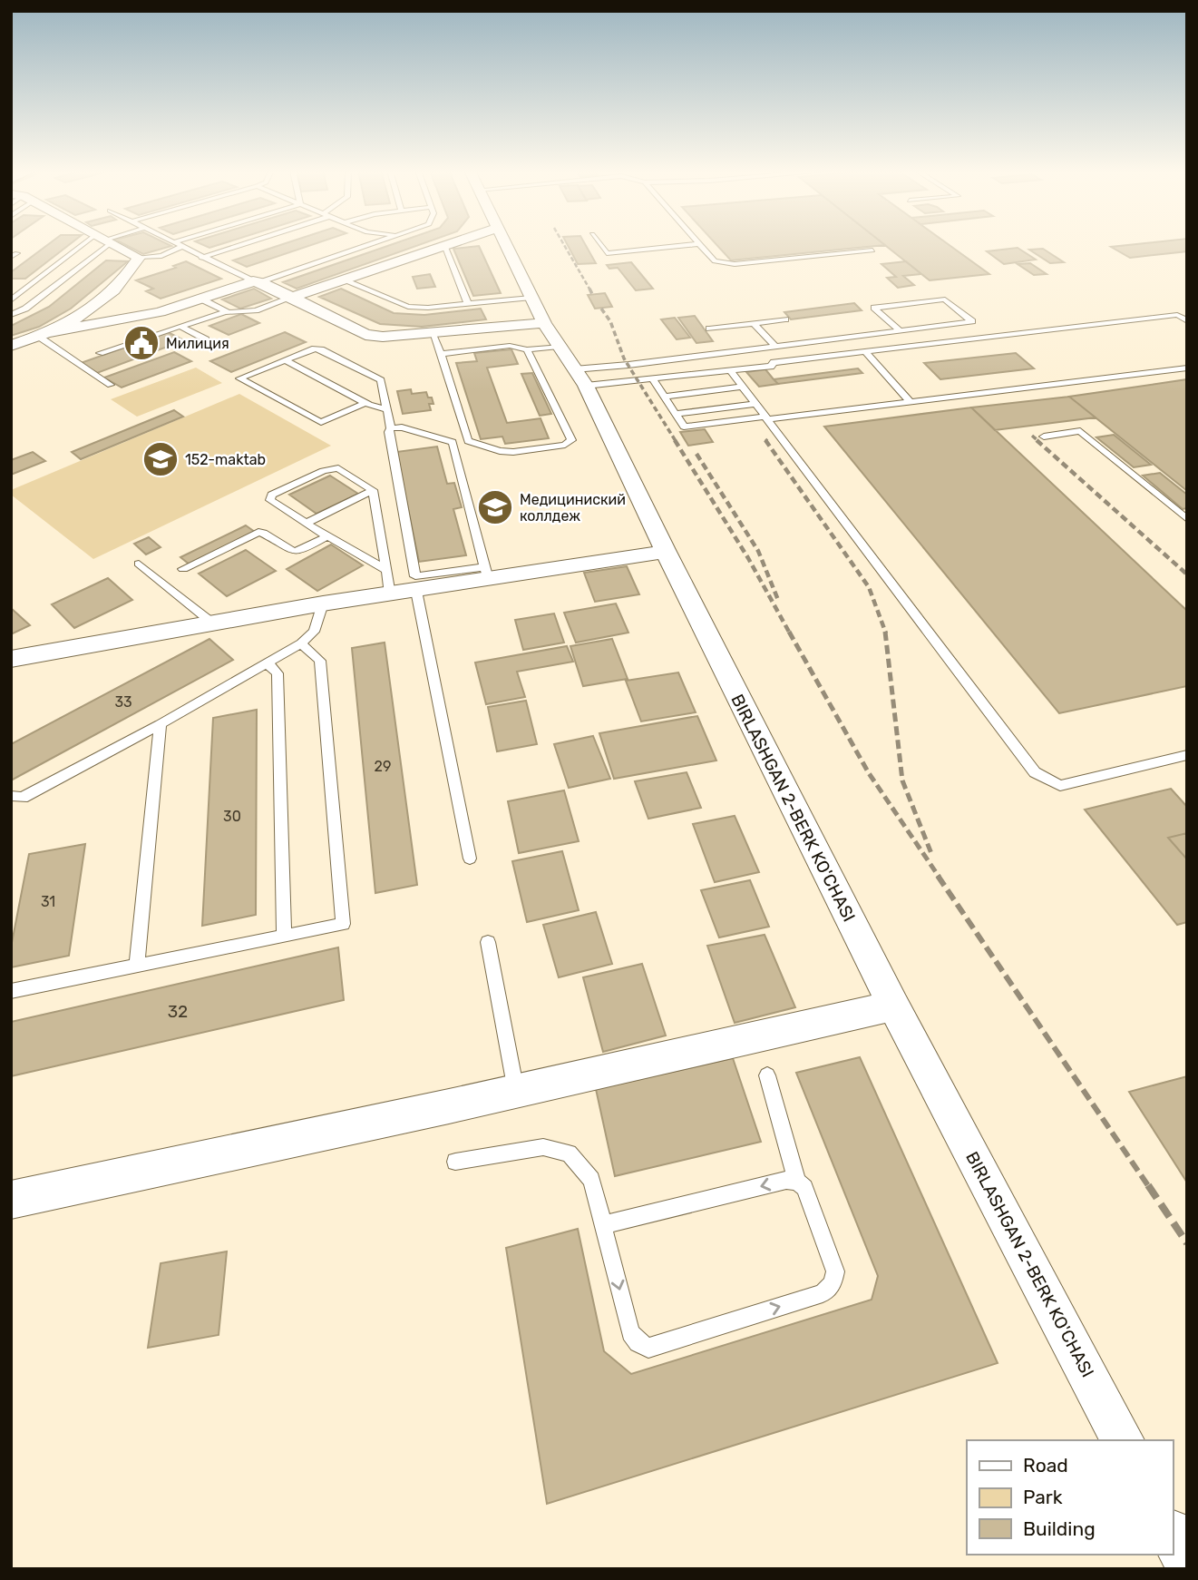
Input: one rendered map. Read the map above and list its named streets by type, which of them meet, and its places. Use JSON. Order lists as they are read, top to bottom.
{
  "streets": {
    "street": ["BIRLASHGAN 2-BERK KO'CHASI"]
  },
  "places": {
    "public building": ["Милиция"],
    "school or university": ["152-maktab", "Медициниский коллдеж"]
  },
  "house_numbers": [
    "33",
    "29",
    "30",
    "31",
    "32"
  ],
  "legend": ["Road", "Park", "Building"]
}
